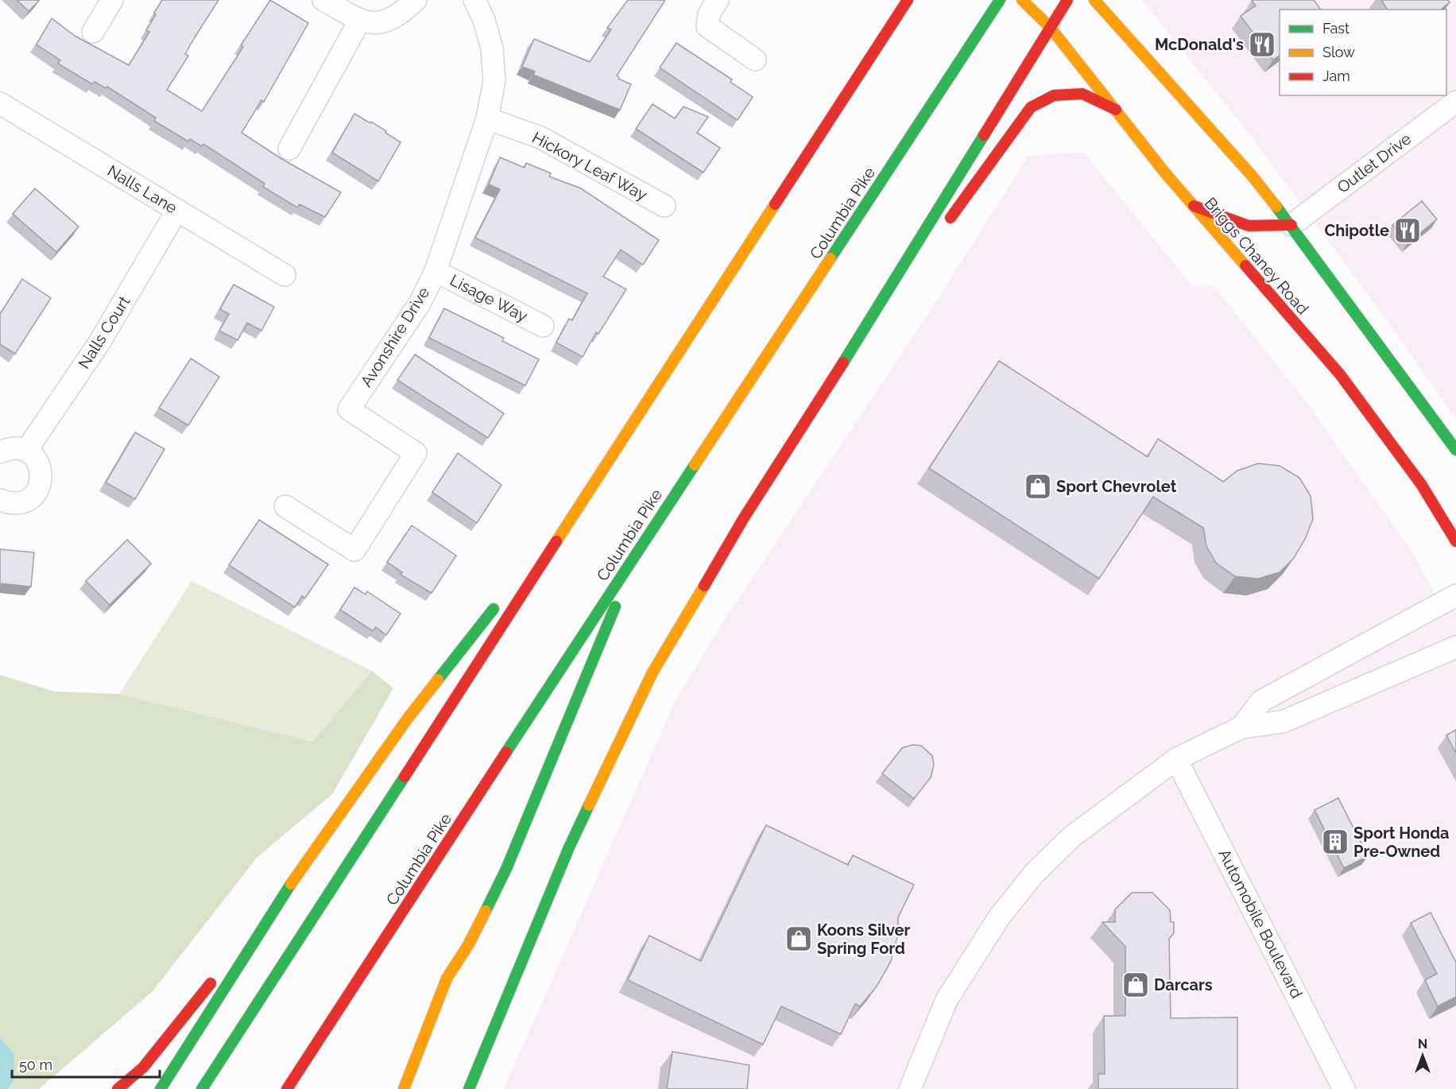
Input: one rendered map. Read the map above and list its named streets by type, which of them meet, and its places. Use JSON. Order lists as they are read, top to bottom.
{
  "streets": {
    "main road": ["Columbia Pike", "Briggs Chaney Road"],
    "street": [
      "Outlet Drive",
      "Hickory Leaf Way",
      "Nalls Lane",
      "Lisage Way",
      "Nalls Court",
      "Avonshire Drive",
      "Automobile Boulevard"
    ]
  },
  "crossings": [
    ["Hickory Leaf Way", "Avonshire Drive"],
    ["Nalls Lane", "Nalls Court"],
    ["Lisage Way", "Avonshire Drive"]
  ],
  "places": {
    "restaurant": ["McDonald's", "Chipotle"],
    "shop": ["Sport Chevrolet", "Koons Silver Spring Ford", "Darcars"],
    "building": ["Sport Honda Pre-Owned"]
  },
  "legend": ["Fast", "Slow", "Jam"],
  "scale_bar": "50 m",
  "north": "top"
}
